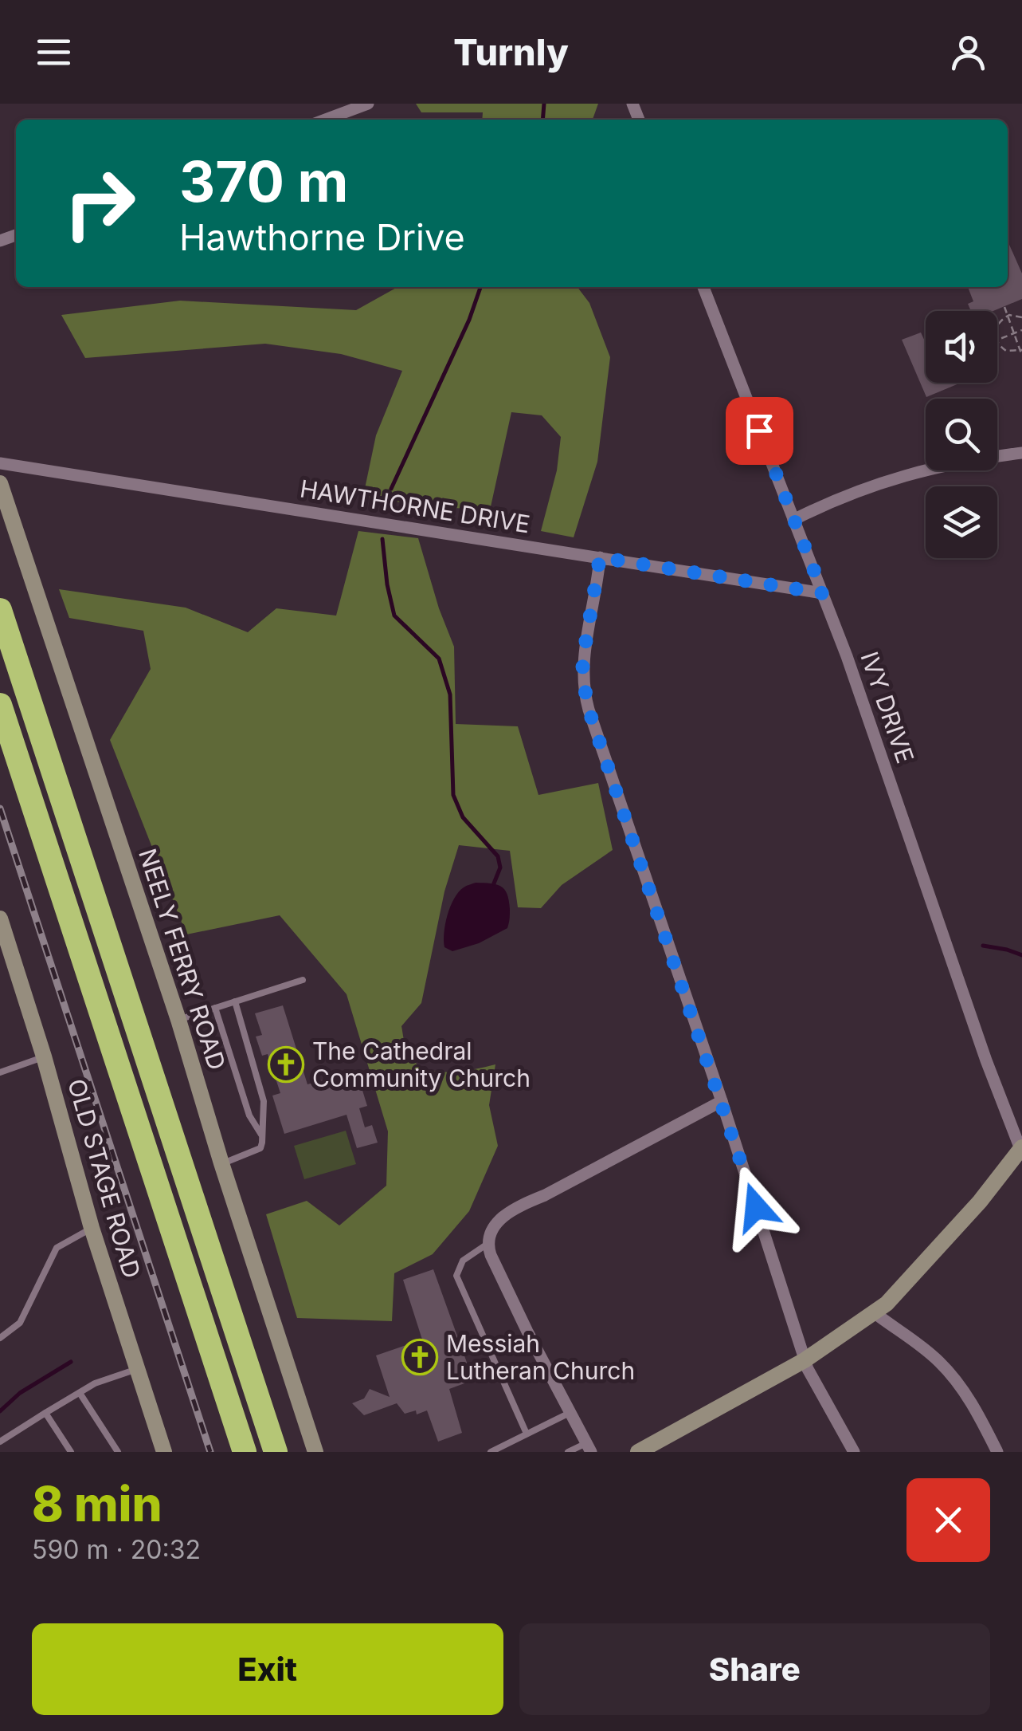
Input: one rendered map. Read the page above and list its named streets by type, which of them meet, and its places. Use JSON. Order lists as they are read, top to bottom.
{
  "streets": {
    "street": [
      "HAWTHORNE DRIVE",
      "IVY DRIVE",
      "NEELY FERRY ROAD",
      "OLD STAGE ROAD"
    ]
  },
  "crossings": [
    ["HAWTHORNE DRIVE", "IVY DRIVE"]
  ],
  "places": {
    "church": ["The Cathedral Community Church", "Messiah Lutheran Church"]
  },
  "page": {
    "header": "Turnly",
    "turn": ["370 m", "Hawthorne Drive"],
    "heading": ["8 min", "590 m · 20:32"],
    "buttons": ["Exit", "Share"]
  }
}
